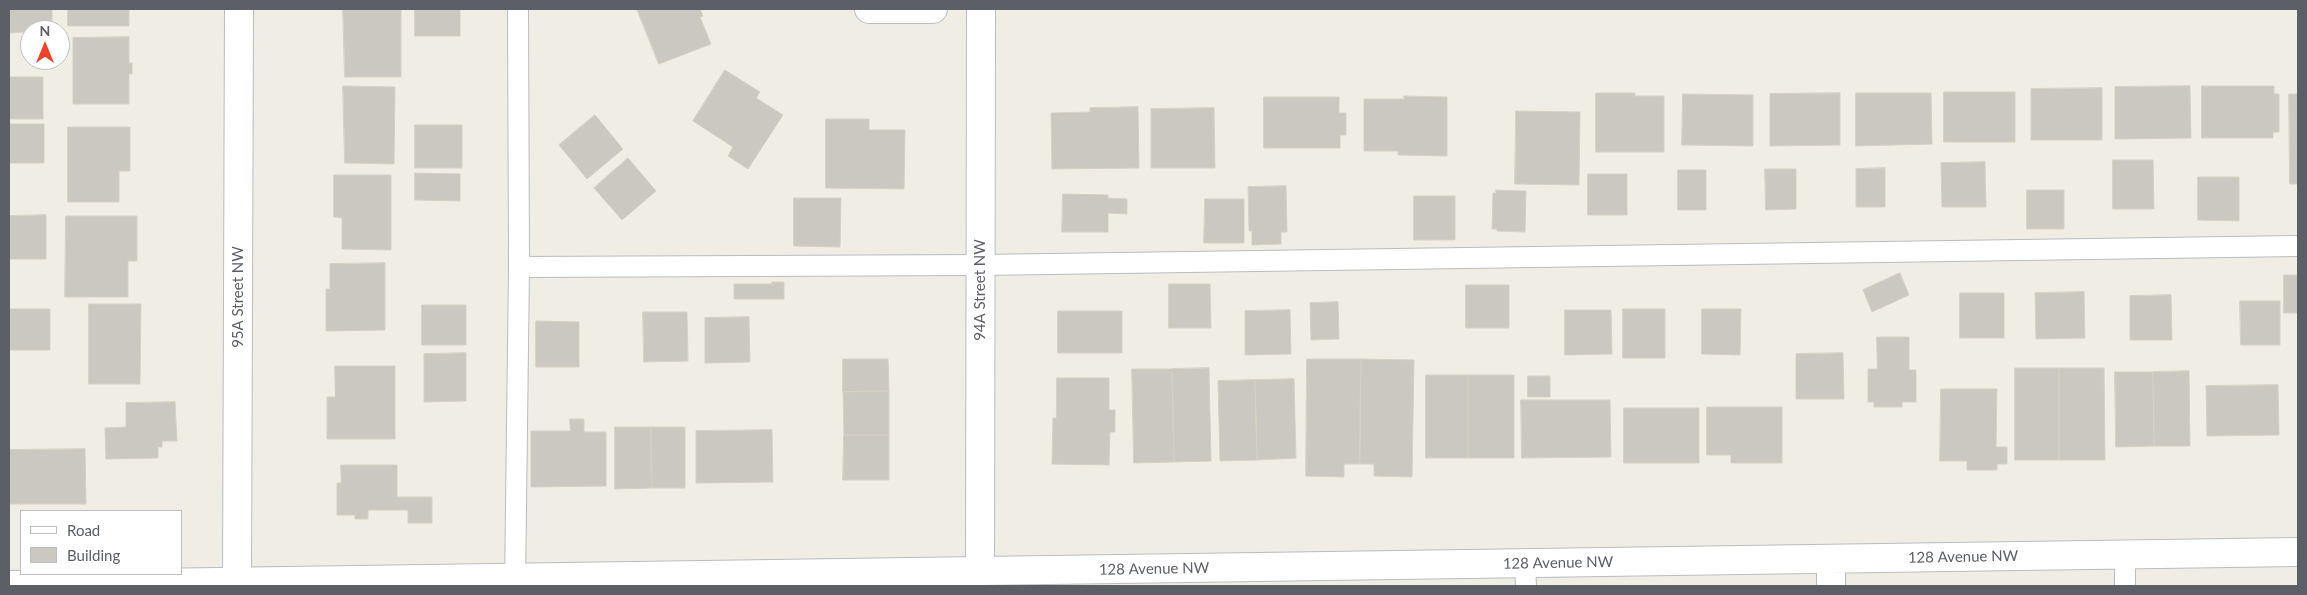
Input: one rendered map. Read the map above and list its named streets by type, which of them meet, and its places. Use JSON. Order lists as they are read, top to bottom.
{
  "streets": {
    "street": ["94A Street NW", "95A Street NW", "128 Avenue NW"]
  },
  "crossings": [
    ["94A Street NW", "128 Avenue NW"],
    ["95A Street NW", "128 Avenue NW"]
  ],
  "legend": ["Road", "Building"],
  "north": "top"
}
